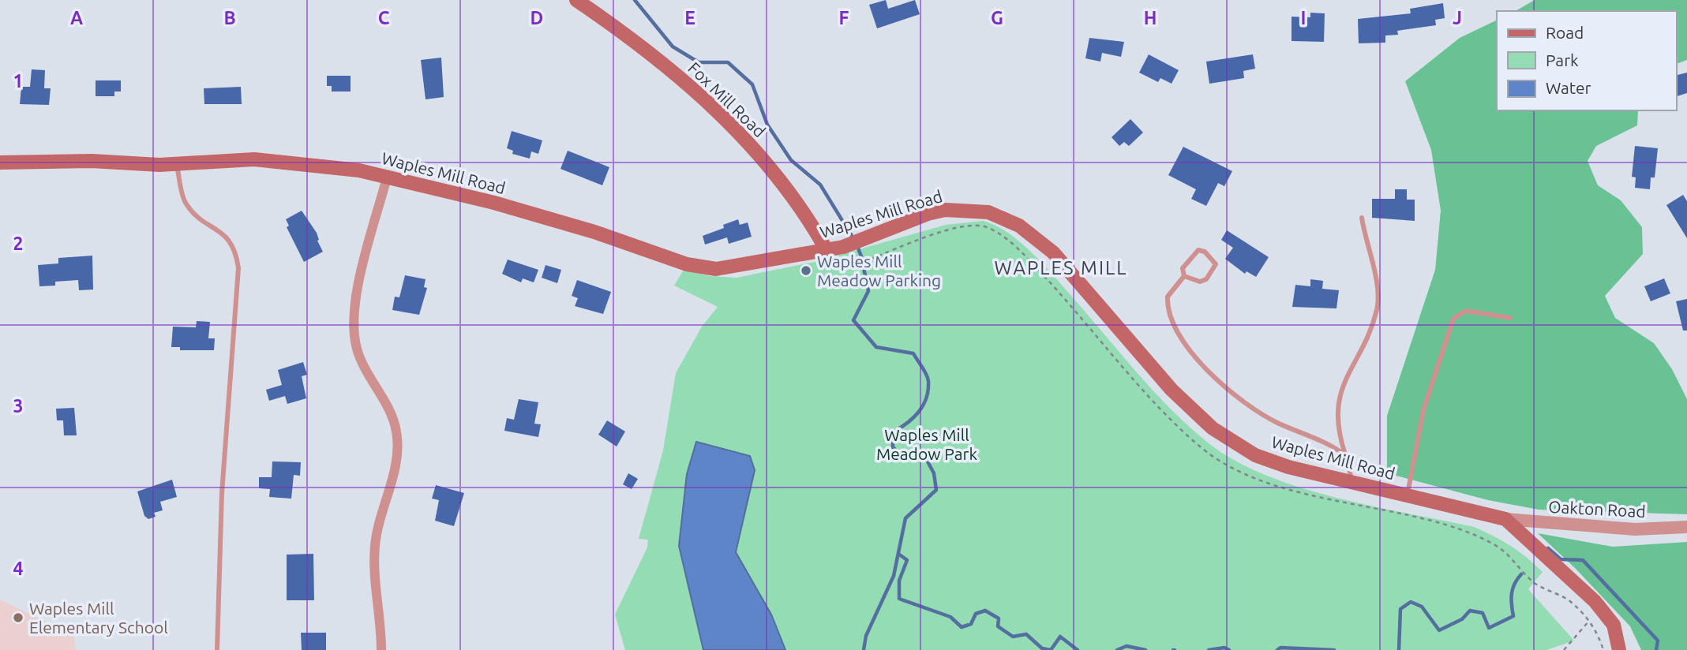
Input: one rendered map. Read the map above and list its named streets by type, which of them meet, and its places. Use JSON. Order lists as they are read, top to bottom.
{
  "streets": {
    "main road": ["Fox Mill Road", "Waples Mill Road"],
    "street": ["Oakton Road"]
  },
  "crossings": [
    ["Fox Mill Road", "Waples Mill Road"],
    ["Waples Mill Road", "Oakton Road"]
  ],
  "districts": ["WAPLES MILL"],
  "parks": ["Waples Mill Meadow Park"],
  "places": ["Waples Mill Meadow Parking", "Waples Mill Elementary School"],
  "legend": ["Road", "Park", "Water"],
  "grid": {
    "columns": [
      "A",
      "B",
      "C",
      "D",
      "E",
      "F",
      "G",
      "H",
      "I",
      "J"
    ],
    "rows": [
      "1",
      "2",
      "3",
      "4"
    ]
  }
}
